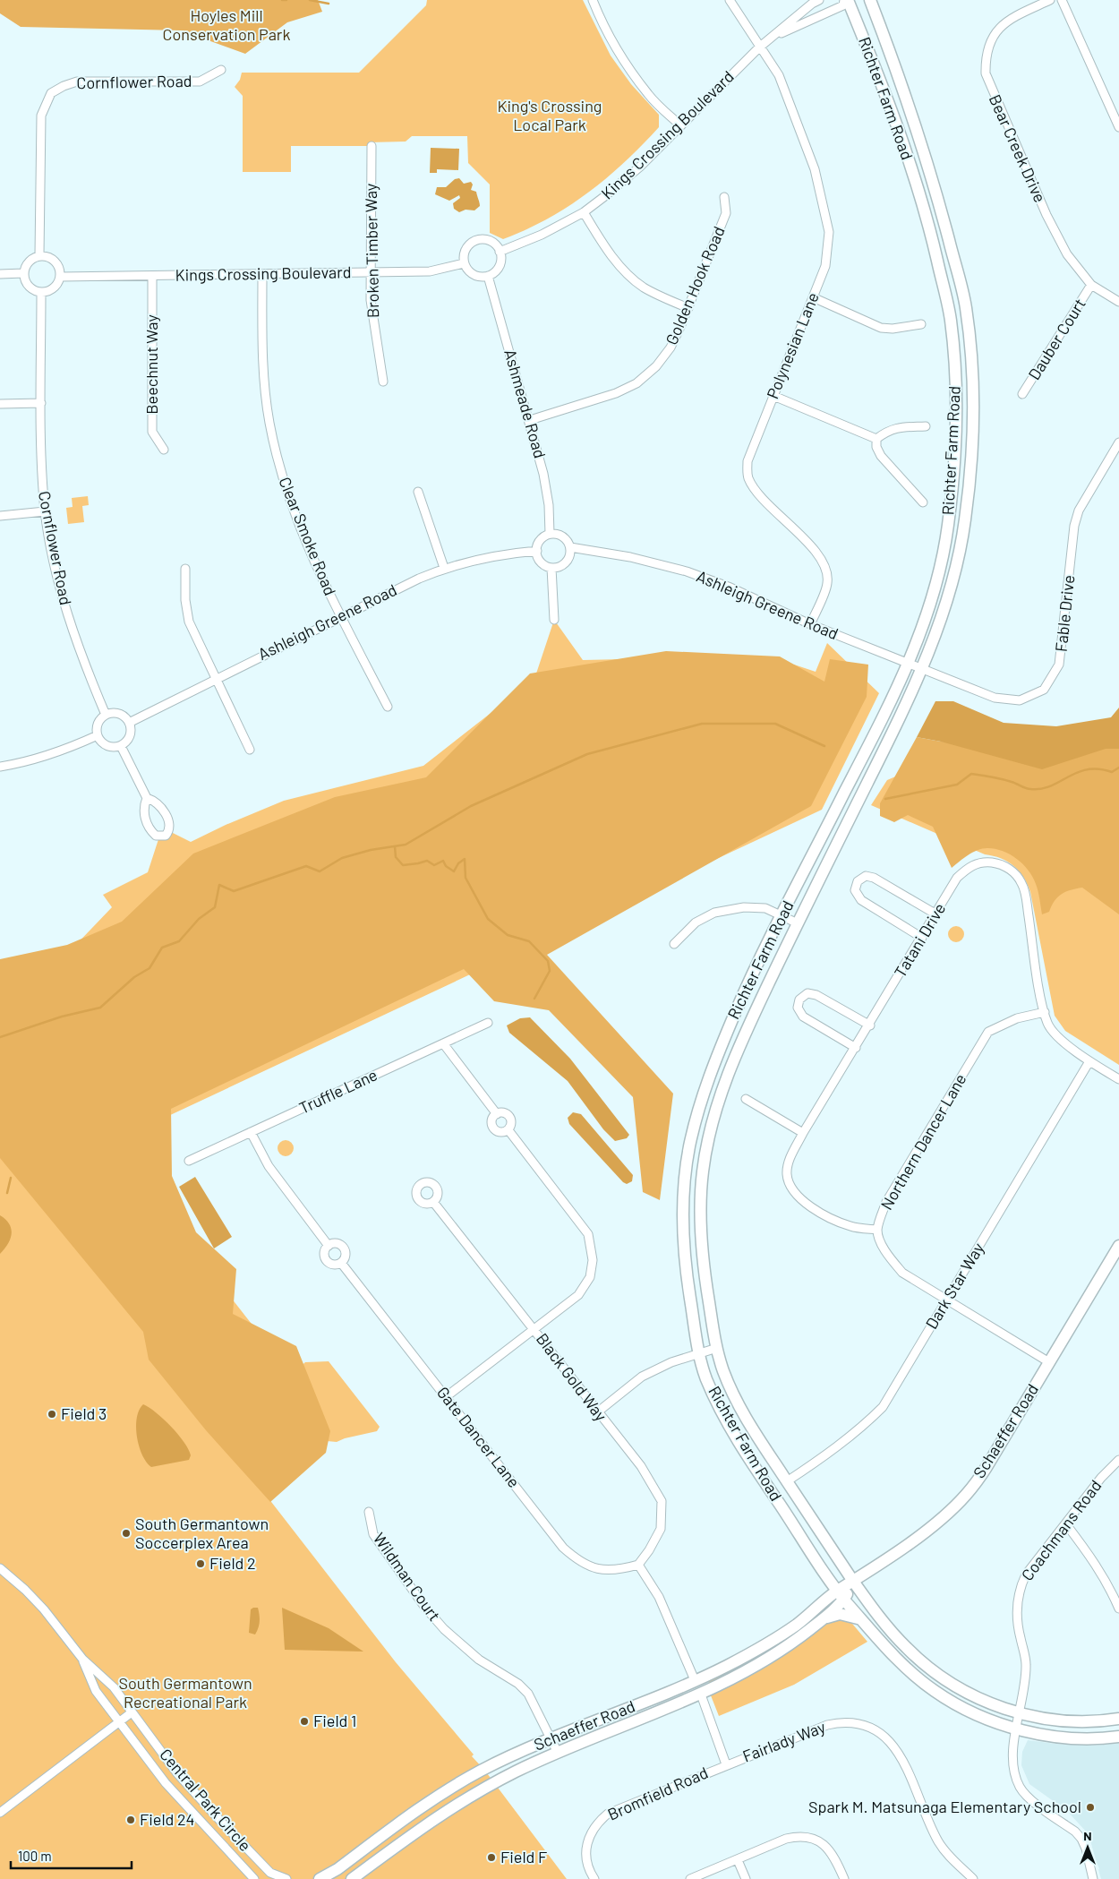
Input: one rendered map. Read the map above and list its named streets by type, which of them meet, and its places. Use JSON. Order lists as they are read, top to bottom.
{
  "streets": {
    "main road": ["Richter Farm Road", "Schaeffer Road"],
    "street": [
      "Cornflower Road",
      "Kings Crossing Boulevard",
      "Bear Creek Drive",
      "Broken Timber Way",
      "Golden Hook Road",
      "Dauber Court",
      "Polynesian Lane",
      "Beechnut Way",
      "Ashmeade Road",
      "Clear Smoke Road",
      "Ashleigh Greene Road",
      "Fable Drive",
      "Tatani Drive",
      "Truffle Lane",
      "Northern Dancer Lane",
      "Dark Star Way",
      "Black Gold Way",
      "Gate Dancer Lane",
      "Coachmans Road",
      "Wildman Court",
      "Fairlady Way",
      "Bromfield Road",
      "Central Park Circle"
    ]
  },
  "crossings": [
    ["Cornflower Road", "Kings Crossing Boulevard"],
    ["Cornflower Road", "Ashleigh Greene Road"],
    ["Richter Farm Road", "Kings Crossing Boulevard"],
    ["Richter Farm Road", "Ashleigh Greene Road"],
    ["Richter Farm Road", "Fable Drive"],
    ["Richter Farm Road", "Dark Star Way"],
    ["Richter Farm Road", "Schaeffer Road"],
    ["Richter Farm Road", "Coachmans Road"],
    ["Kings Crossing Boulevard", "Broken Timber Way"],
    ["Kings Crossing Boulevard", "Polynesian Lane"],
    ["Kings Crossing Boulevard", "Beechnut Way"],
    ["Kings Crossing Boulevard", "Ashmeade Road"],
    ["Kings Crossing Boulevard", "Clear Smoke Road"],
    ["Bear Creek Drive", "Dauber Court"],
    ["Golden Hook Road", "Ashmeade Road"],
    ["Polynesian Lane", "Ashleigh Greene Road"],
    ["Ashmeade Road", "Ashleigh Greene Road"],
    ["Clear Smoke Road", "Ashleigh Greene Road"],
    ["Ashleigh Greene Road", "Fable Drive"],
    ["Tatani Drive", "Northern Dancer Lane"],
    ["Tatani Drive", "Dark Star Way"],
    ["Truffle Lane", "Gate Dancer Lane"],
    ["Northern Dancer Lane", "Dark Star Way"],
    ["Northern Dancer Lane", "Schaeffer Road"],
    ["Black Gold Way", "Gate Dancer Lane"],
    ["Schaeffer Road", "Wildman Court"],
    ["Fairlady Way", "Bromfield Road"]
  ],
  "parks": ["Hoyles Mill Conservation Park", "King's Crossing Local Park", "South Germantown Recreational Park"],
  "places": [
    "Field 3",
    "South Germantown Soccerplex Area",
    "Field 2",
    "Field 1",
    "Spark M. Matsunaga Elementary School",
    "Field 24",
    "Field F"
  ],
  "scale_bar": "100 m",
  "north": "top"
}
